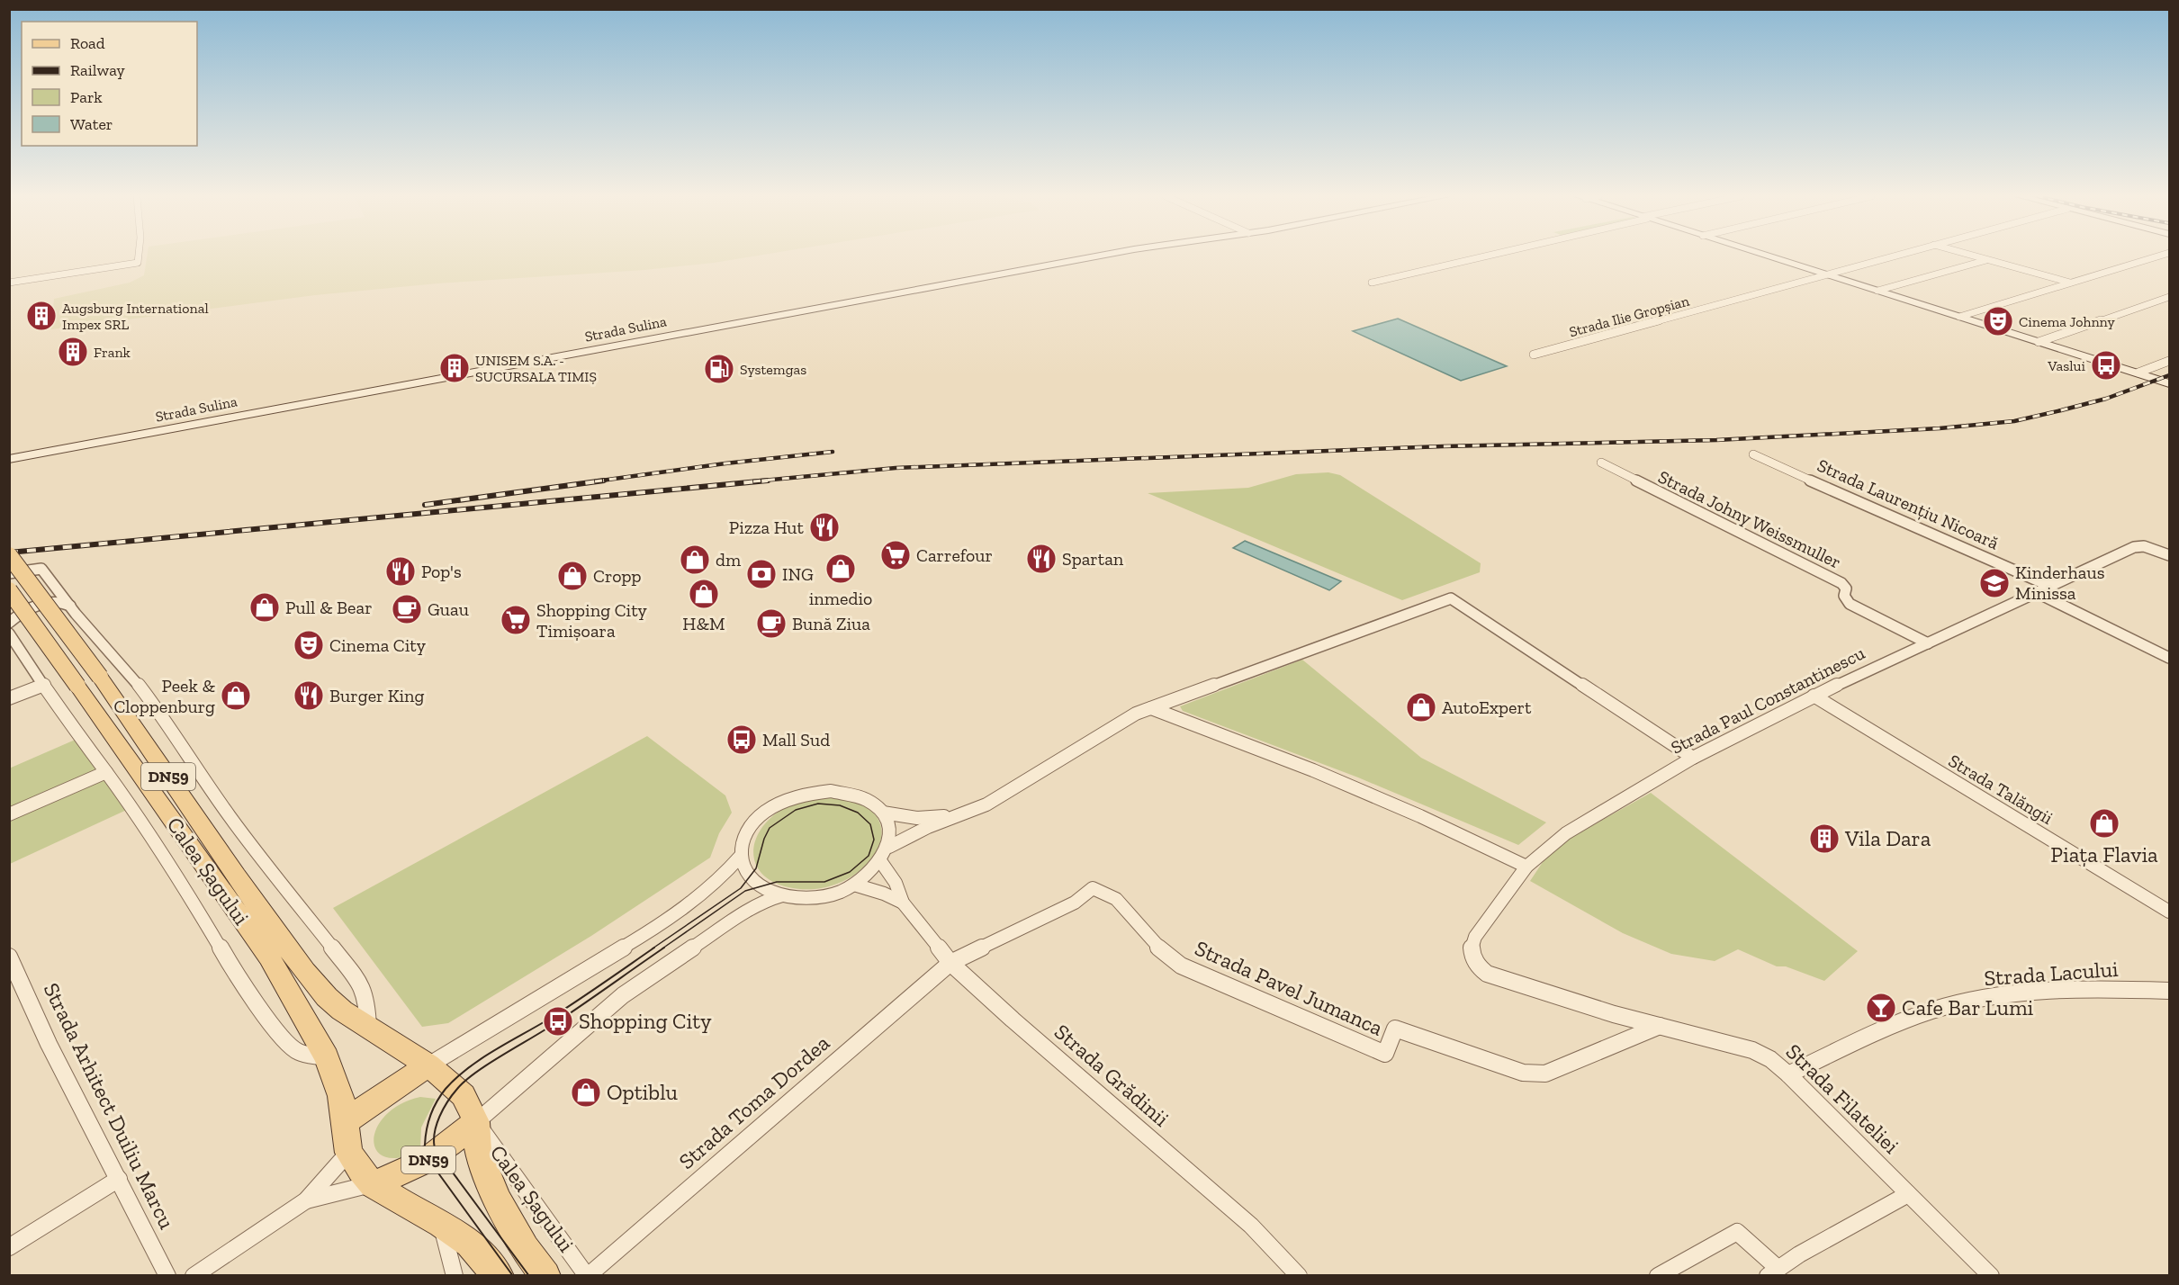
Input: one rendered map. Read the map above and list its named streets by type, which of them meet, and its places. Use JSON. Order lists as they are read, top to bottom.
{
  "streets": {
    "main road": ["DN59", "Calea Șagului"],
    "street": [
      "Strada Ilie Gropșian",
      "Strada Sulina",
      "Strada Laurențiu Nicoară",
      "Strada Johny Weissmuller",
      "Strada Paul Constantinescu",
      "Strada Talăngii",
      "Strada Lacului",
      "Strada Pavel Jumanca",
      "Strada Grădinii",
      "Strada Filateliei",
      "Strada Toma Dordea",
      "Strada Arhitect Duiliu Marcu"
    ]
  },
  "crossings": [
    ["Strada Laurențiu Nicoară", "Strada Paul Constantinescu"],
    ["Strada Johny Weissmuller", "Strada Paul Constantinescu"],
    ["Strada Paul Constantinescu", "Strada Talăngii"],
    ["Strada Paul Constantinescu", "Strada Filateliei"],
    ["DN59", "Calea Șagului"],
    ["Calea Șagului", "Strada Toma Dordea"],
    ["Strada Lacului", "Strada Filateliei"],
    ["Strada Pavel Jumanca", "Strada Filateliei"],
    ["Strada Pavel Jumanca", "Strada Toma Dordea"],
    ["Strada Grădinii", "Strada Toma Dordea"]
  ],
  "places": {
    "building": [
      "Augsburg International Impex SRL",
      "Frank",
      "UNISEM S.A. - SUCURSALA TIMIȘ",
      "Vila Dara"
    ],
    "theatre": ["Cinema Johnny", "Cinema City"],
    "bus stop": ["Vaslui", "Mall Sud", "Shopping City"],
    "fuel station": ["Systemgas"],
    "restaurant": [
      "Pizza Hut",
      "Spartan",
      "Pop's",
      "Burger King"
    ],
    "supermarket": ["Carrefour", "Shopping City Timișoara"],
    "shop": [
      "dm",
      "inmedio",
      "Cropp",
      "H&M",
      "Pull & Bear",
      "Peek & Cloppenburg",
      "AutoExpert",
      "Piața Flavia",
      "Optiblu"
    ],
    "bank": ["ING"],
    "school or university": ["Kinderhaus Minissa"],
    "cafe": ["Guau", "Bună Ziua"],
    "bar": ["Cafe Bar Lumi"]
  },
  "legend": [
    "Road",
    "Railway",
    "Park",
    "Water"
  ]
}
